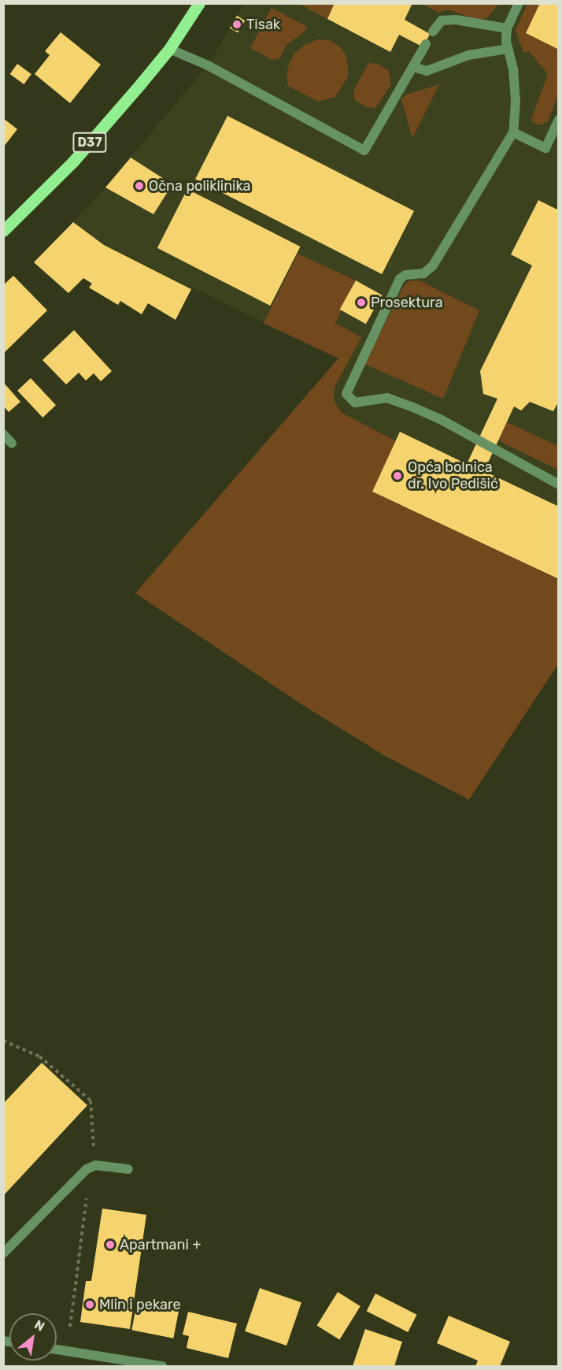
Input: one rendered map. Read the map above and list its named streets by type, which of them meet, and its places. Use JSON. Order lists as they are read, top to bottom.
{
  "streets": {
    "main road": ["D37"]
  },
  "places": [
    "Tisak",
    "Očna poliklinika",
    "Prosektura",
    "Opća bolnica dr. Ivo Pedišić",
    "Apartmani +",
    "Mlin i pekare"
  ],
  "north": "top right"
}
